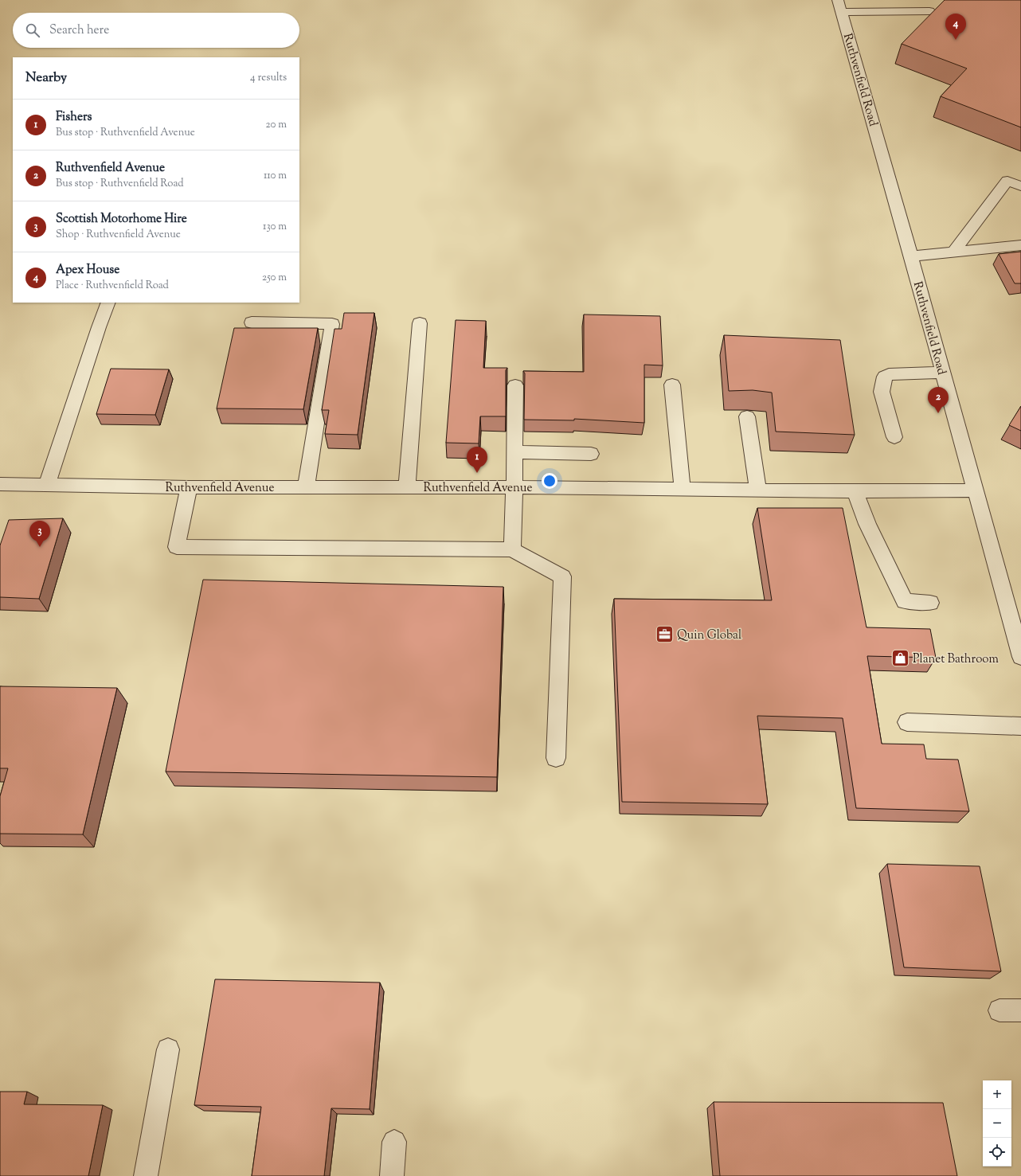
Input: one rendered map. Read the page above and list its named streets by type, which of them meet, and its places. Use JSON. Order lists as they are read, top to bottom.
{
  "streets": {
    "street": ["Ruthvenfield Road", "Ruthvenfield Avenue"]
  },
  "crossings": [
    ["Ruthvenfield Road", "Ruthvenfield Avenue"]
  ],
  "places": {
    "office": ["Quin Global"],
    "shop": ["Planet Bathroom"]
  },
  "page": {
    "search": "Search here",
    "pins": [
      "4",
      "2",
      "1",
      "3"
    ],
    "heading": ["Nearby", "4 results"],
    "list": [
      {
        "mark": "1",
        "name": "Fishers",
        "note": "Bus stop · Ruthvenfield Avenue",
        "value": "20 m"
      },
      {
        "mark": "2",
        "name": "Ruthvenfield Avenue",
        "note": "Bus stop · Ruthvenfield Road",
        "value": "110 m"
      },
      {
        "mark": "3",
        "name": "Scottish Motorhome Hire",
        "note": "Shop · Ruthvenfield Avenue",
        "value": "130 m"
      },
      {
        "mark": "4",
        "name": "Apex House",
        "note": "Place · Ruthvenfield Road",
        "value": "250 m"
      }
    ],
    "map_buttons": ["+", "−"]
  }
}
